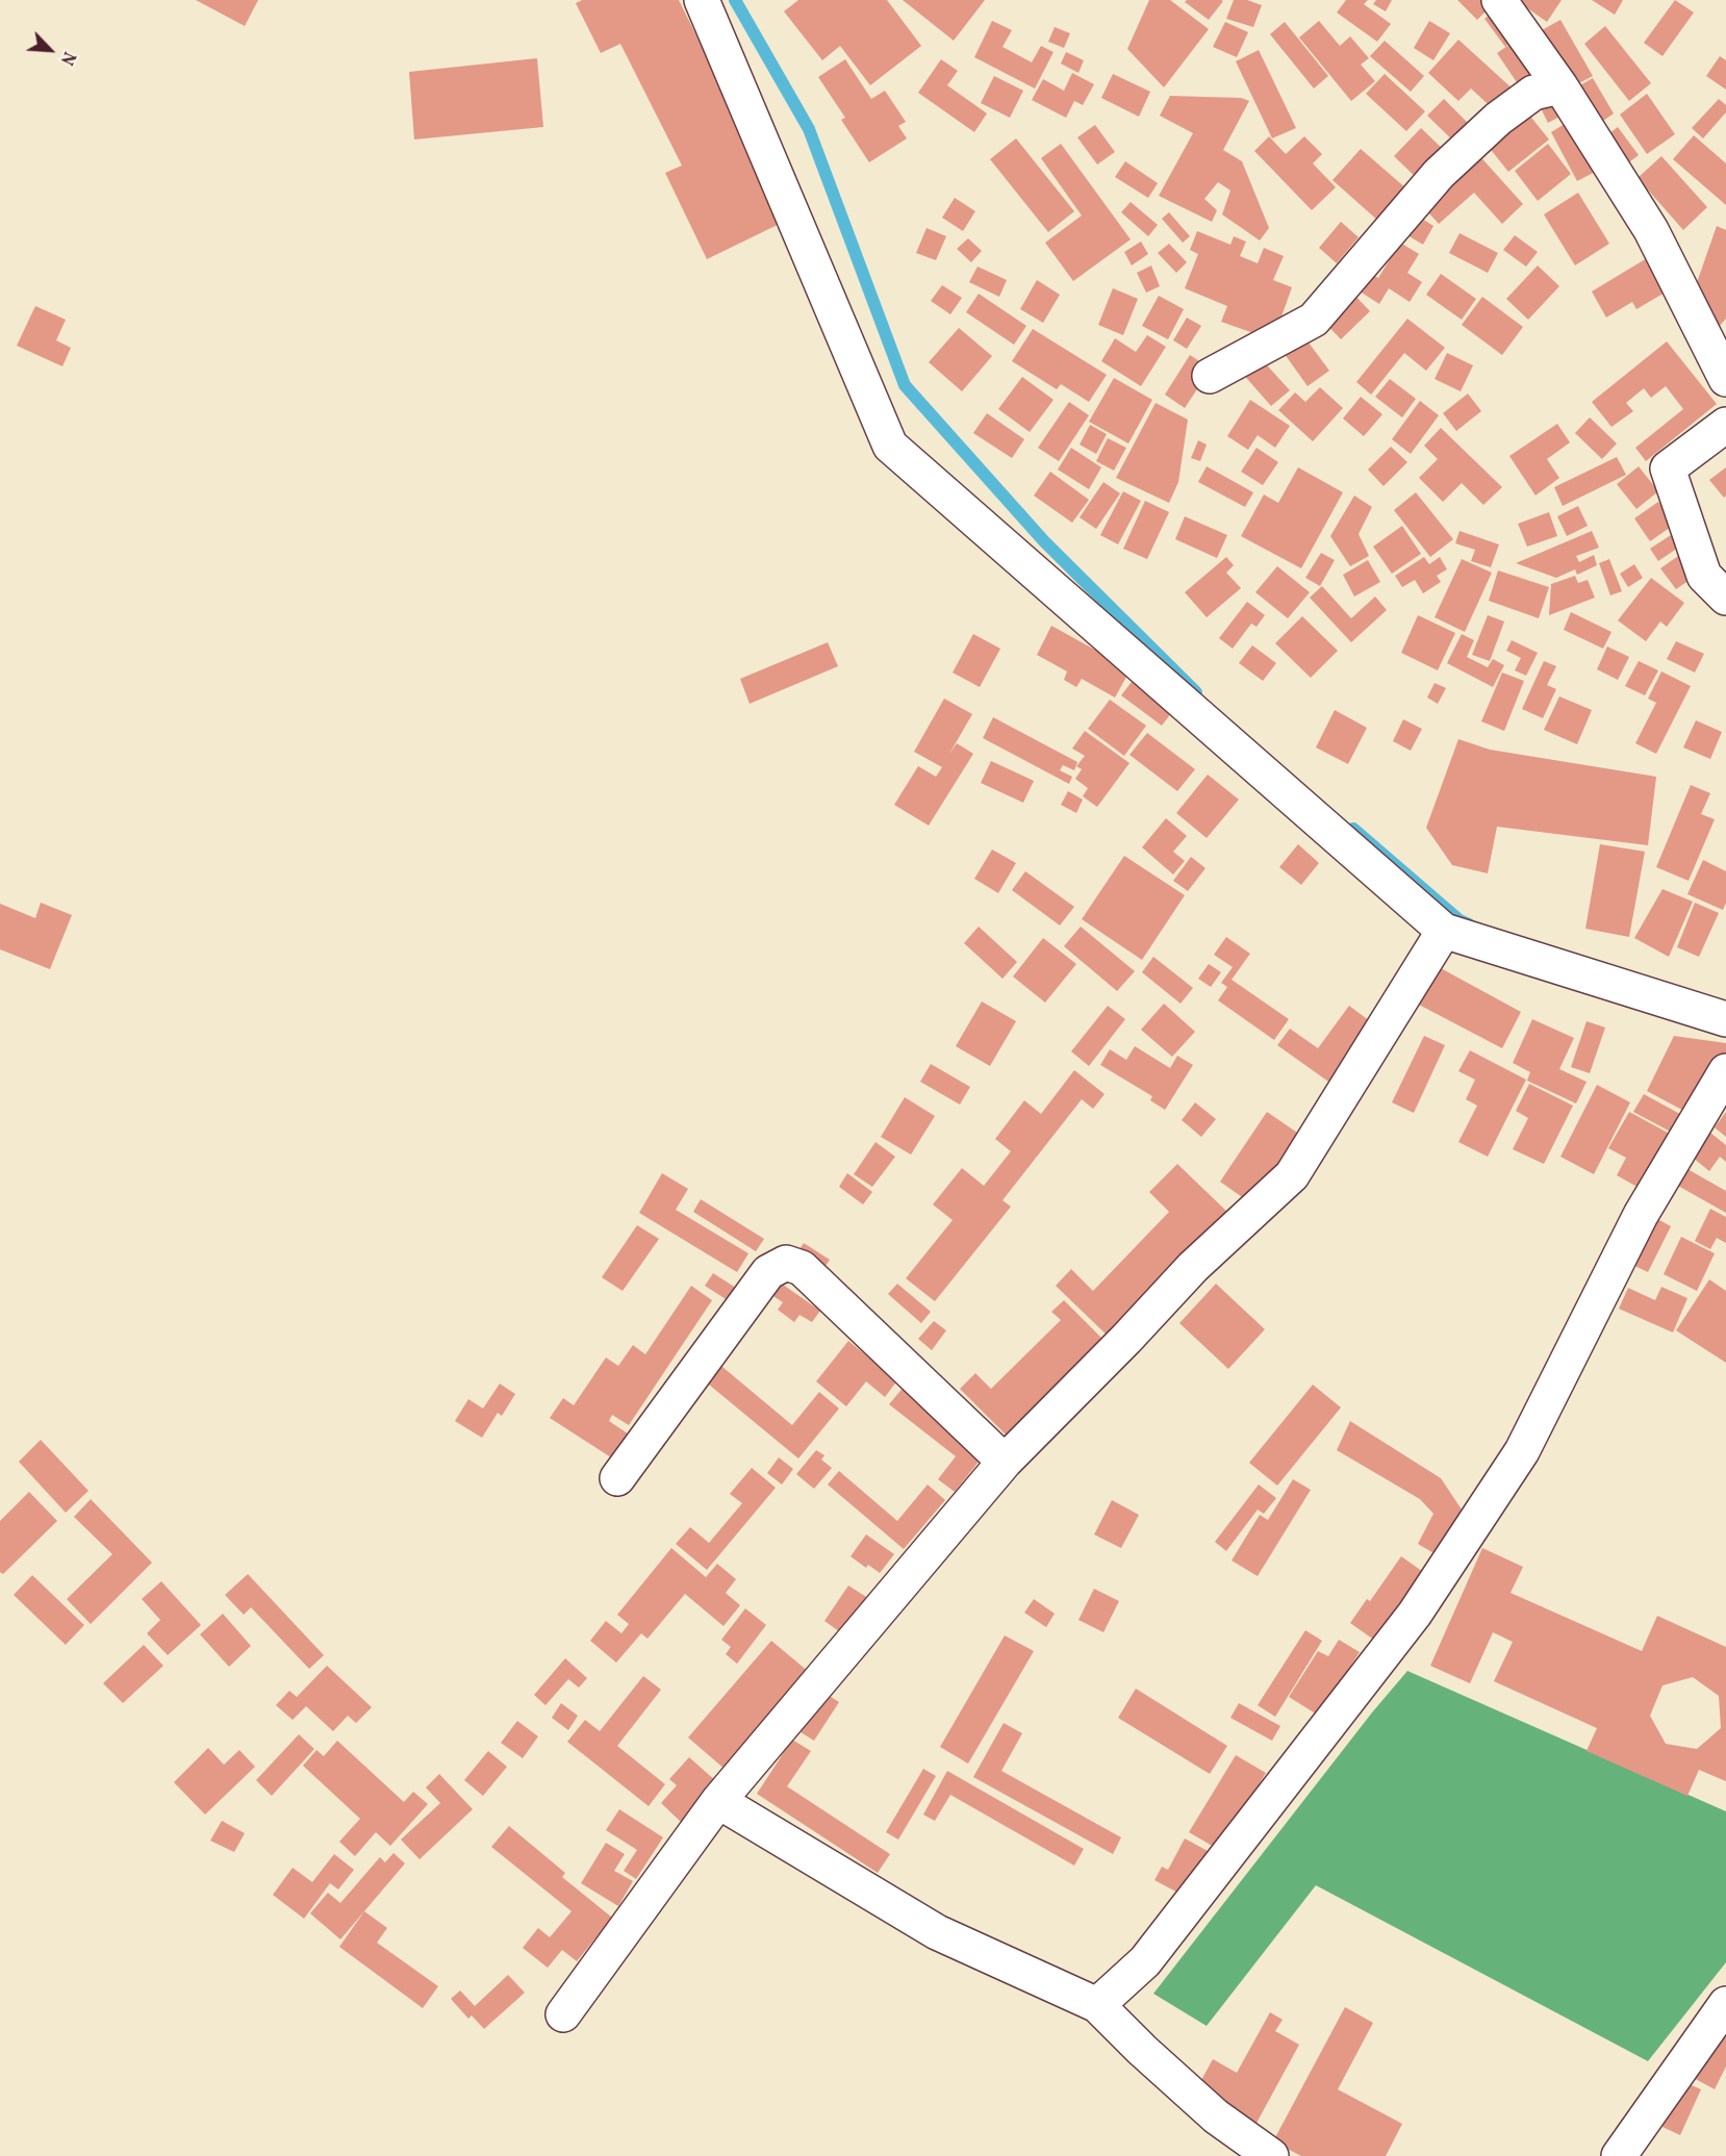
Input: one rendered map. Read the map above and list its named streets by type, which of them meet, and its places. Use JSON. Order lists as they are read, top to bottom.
{
  "north": "bottom right"
}
